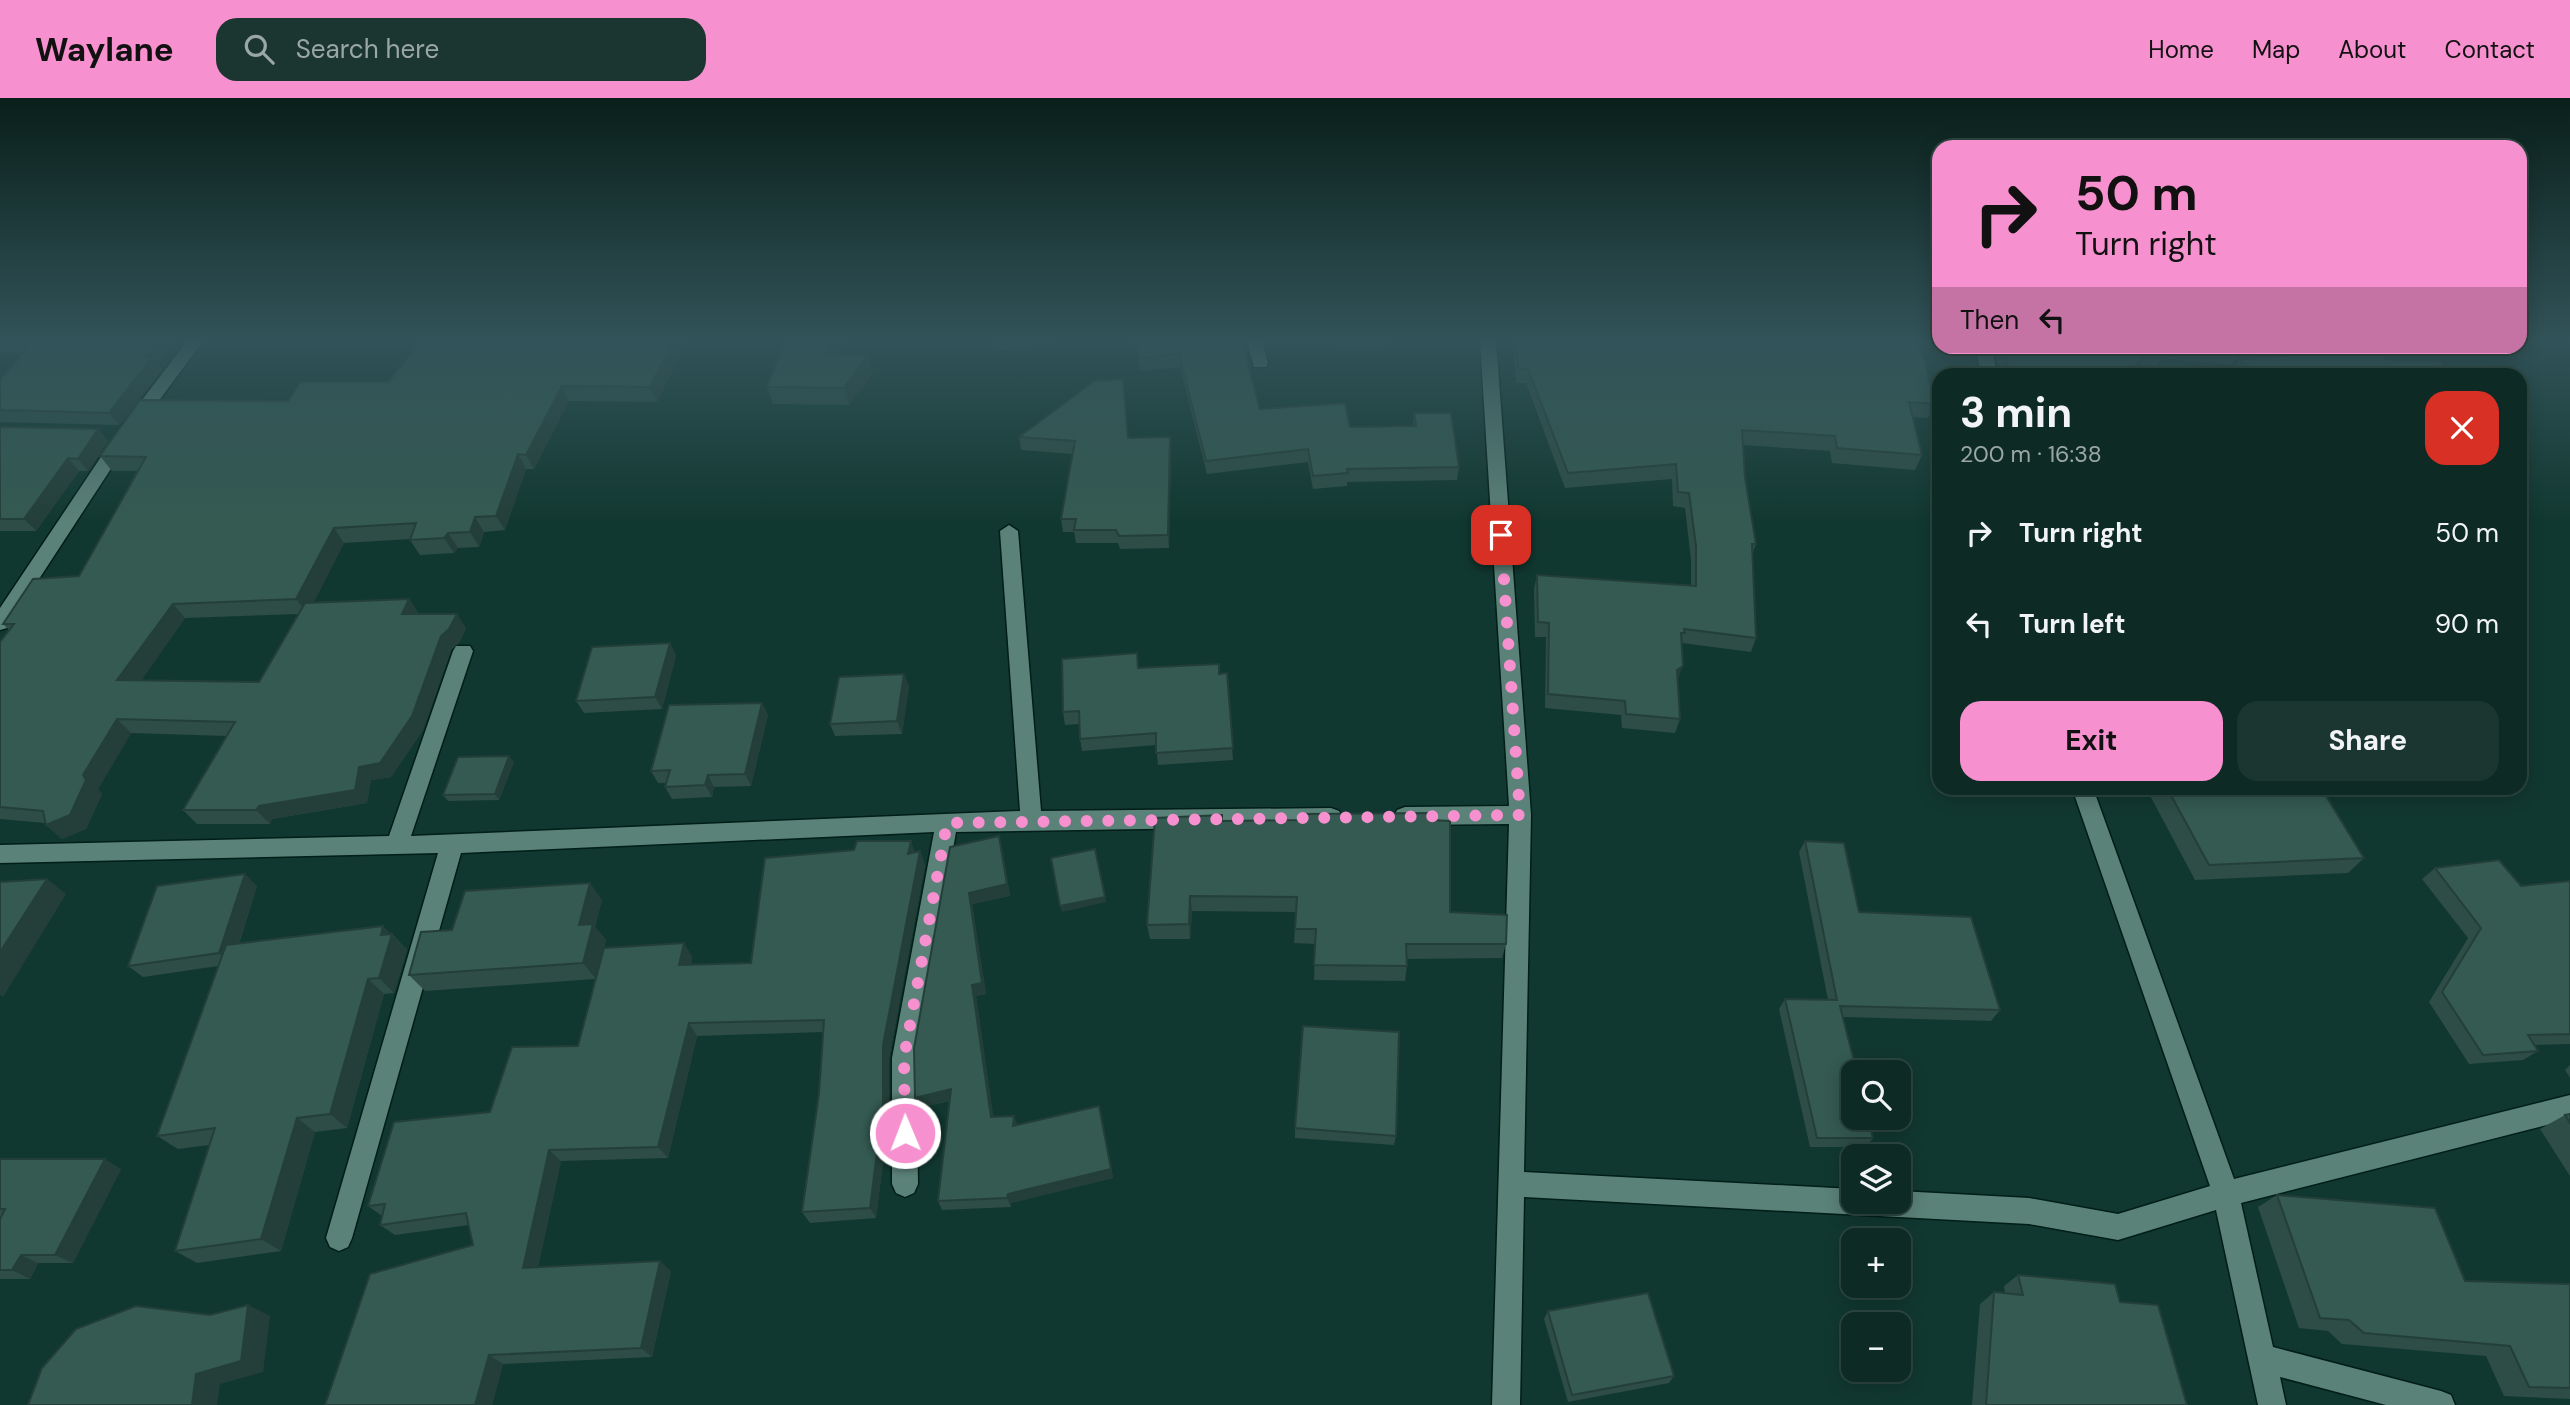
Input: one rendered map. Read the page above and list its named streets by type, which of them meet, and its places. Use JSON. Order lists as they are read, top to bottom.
{
  "page": {
    "header": "Waylane",
    "search": "Search here",
    "nav": [
      "Home",
      "Map",
      "About",
      "Contact"
    ],
    "turn": ["50 m", "Turn right"],
    "then": "Then",
    "heading": ["3 min", "200 m · 16:38"],
    "list": [
      {
        "name": "Turn right",
        "value": "50 m"
      },
      {
        "name": "Turn left",
        "value": "90 m"
      }
    ],
    "buttons": ["Exit", "Share"],
    "map_buttons": ["+", "−"]
  }
}
